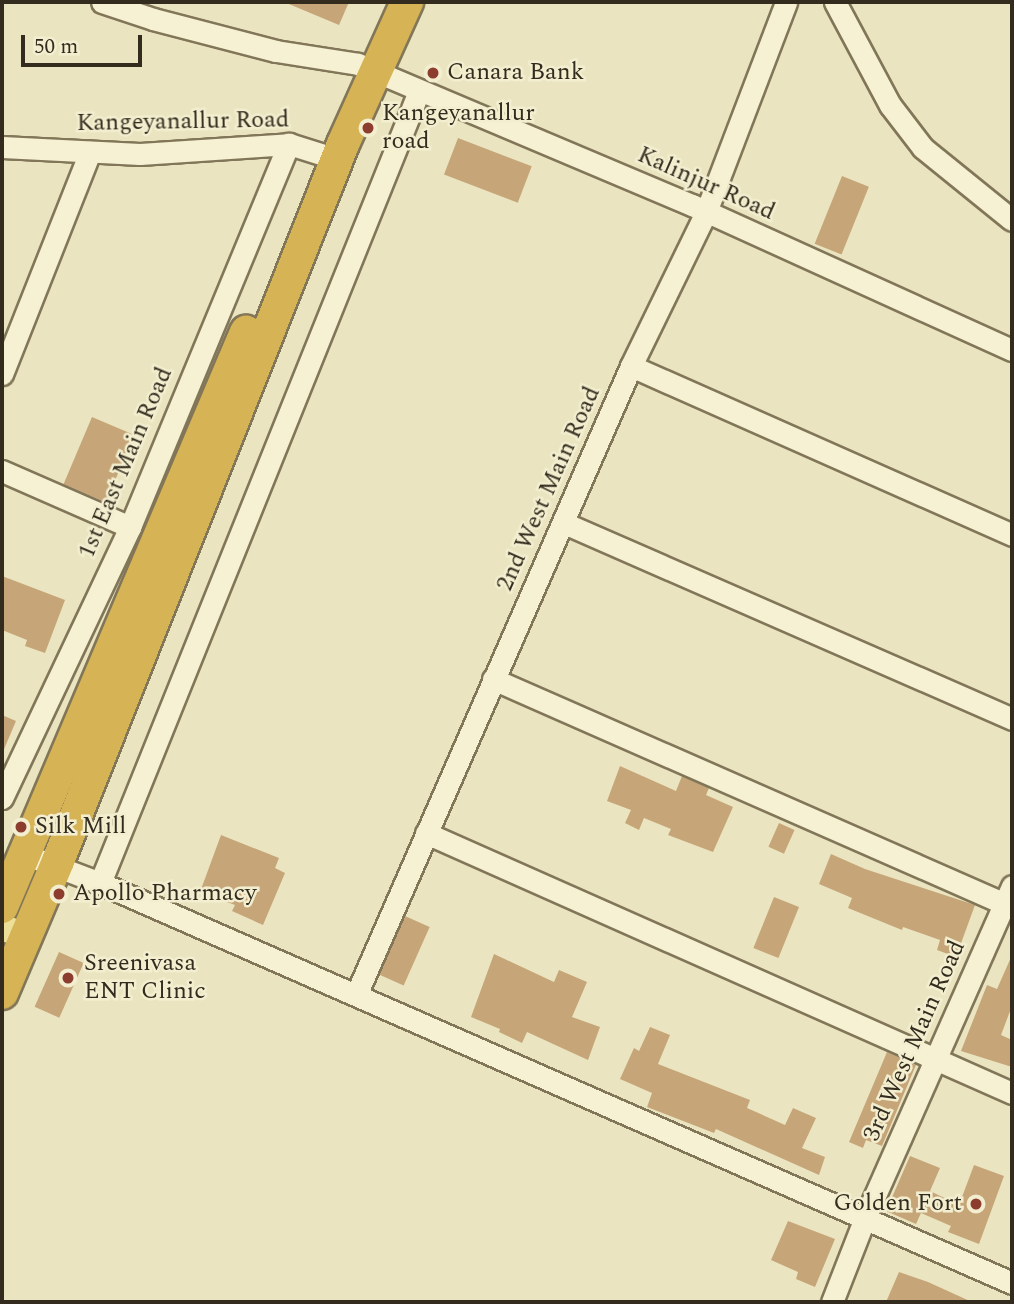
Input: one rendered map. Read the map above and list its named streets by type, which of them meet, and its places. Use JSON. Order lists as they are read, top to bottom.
{
  "streets": {
    "street": [
      "Kangeyanallur Road",
      "Kalinjur Road",
      "1st East Main Road",
      "2nd West Main Road",
      "3rd West Main Road"
    ]
  },
  "crossings": [
    ["Kangeyanallur Road", "1st East Main Road"],
    ["Kalinjur Road", "2nd West Main Road"]
  ],
  "places": [
    "Canara Bank",
    "Kangeyanallur road",
    "Silk Mill",
    "Apollo Pharmacy",
    "Sreenivasa ENT Clinic",
    "Golden Fort"
  ],
  "scale_bar": "50 m"
}
